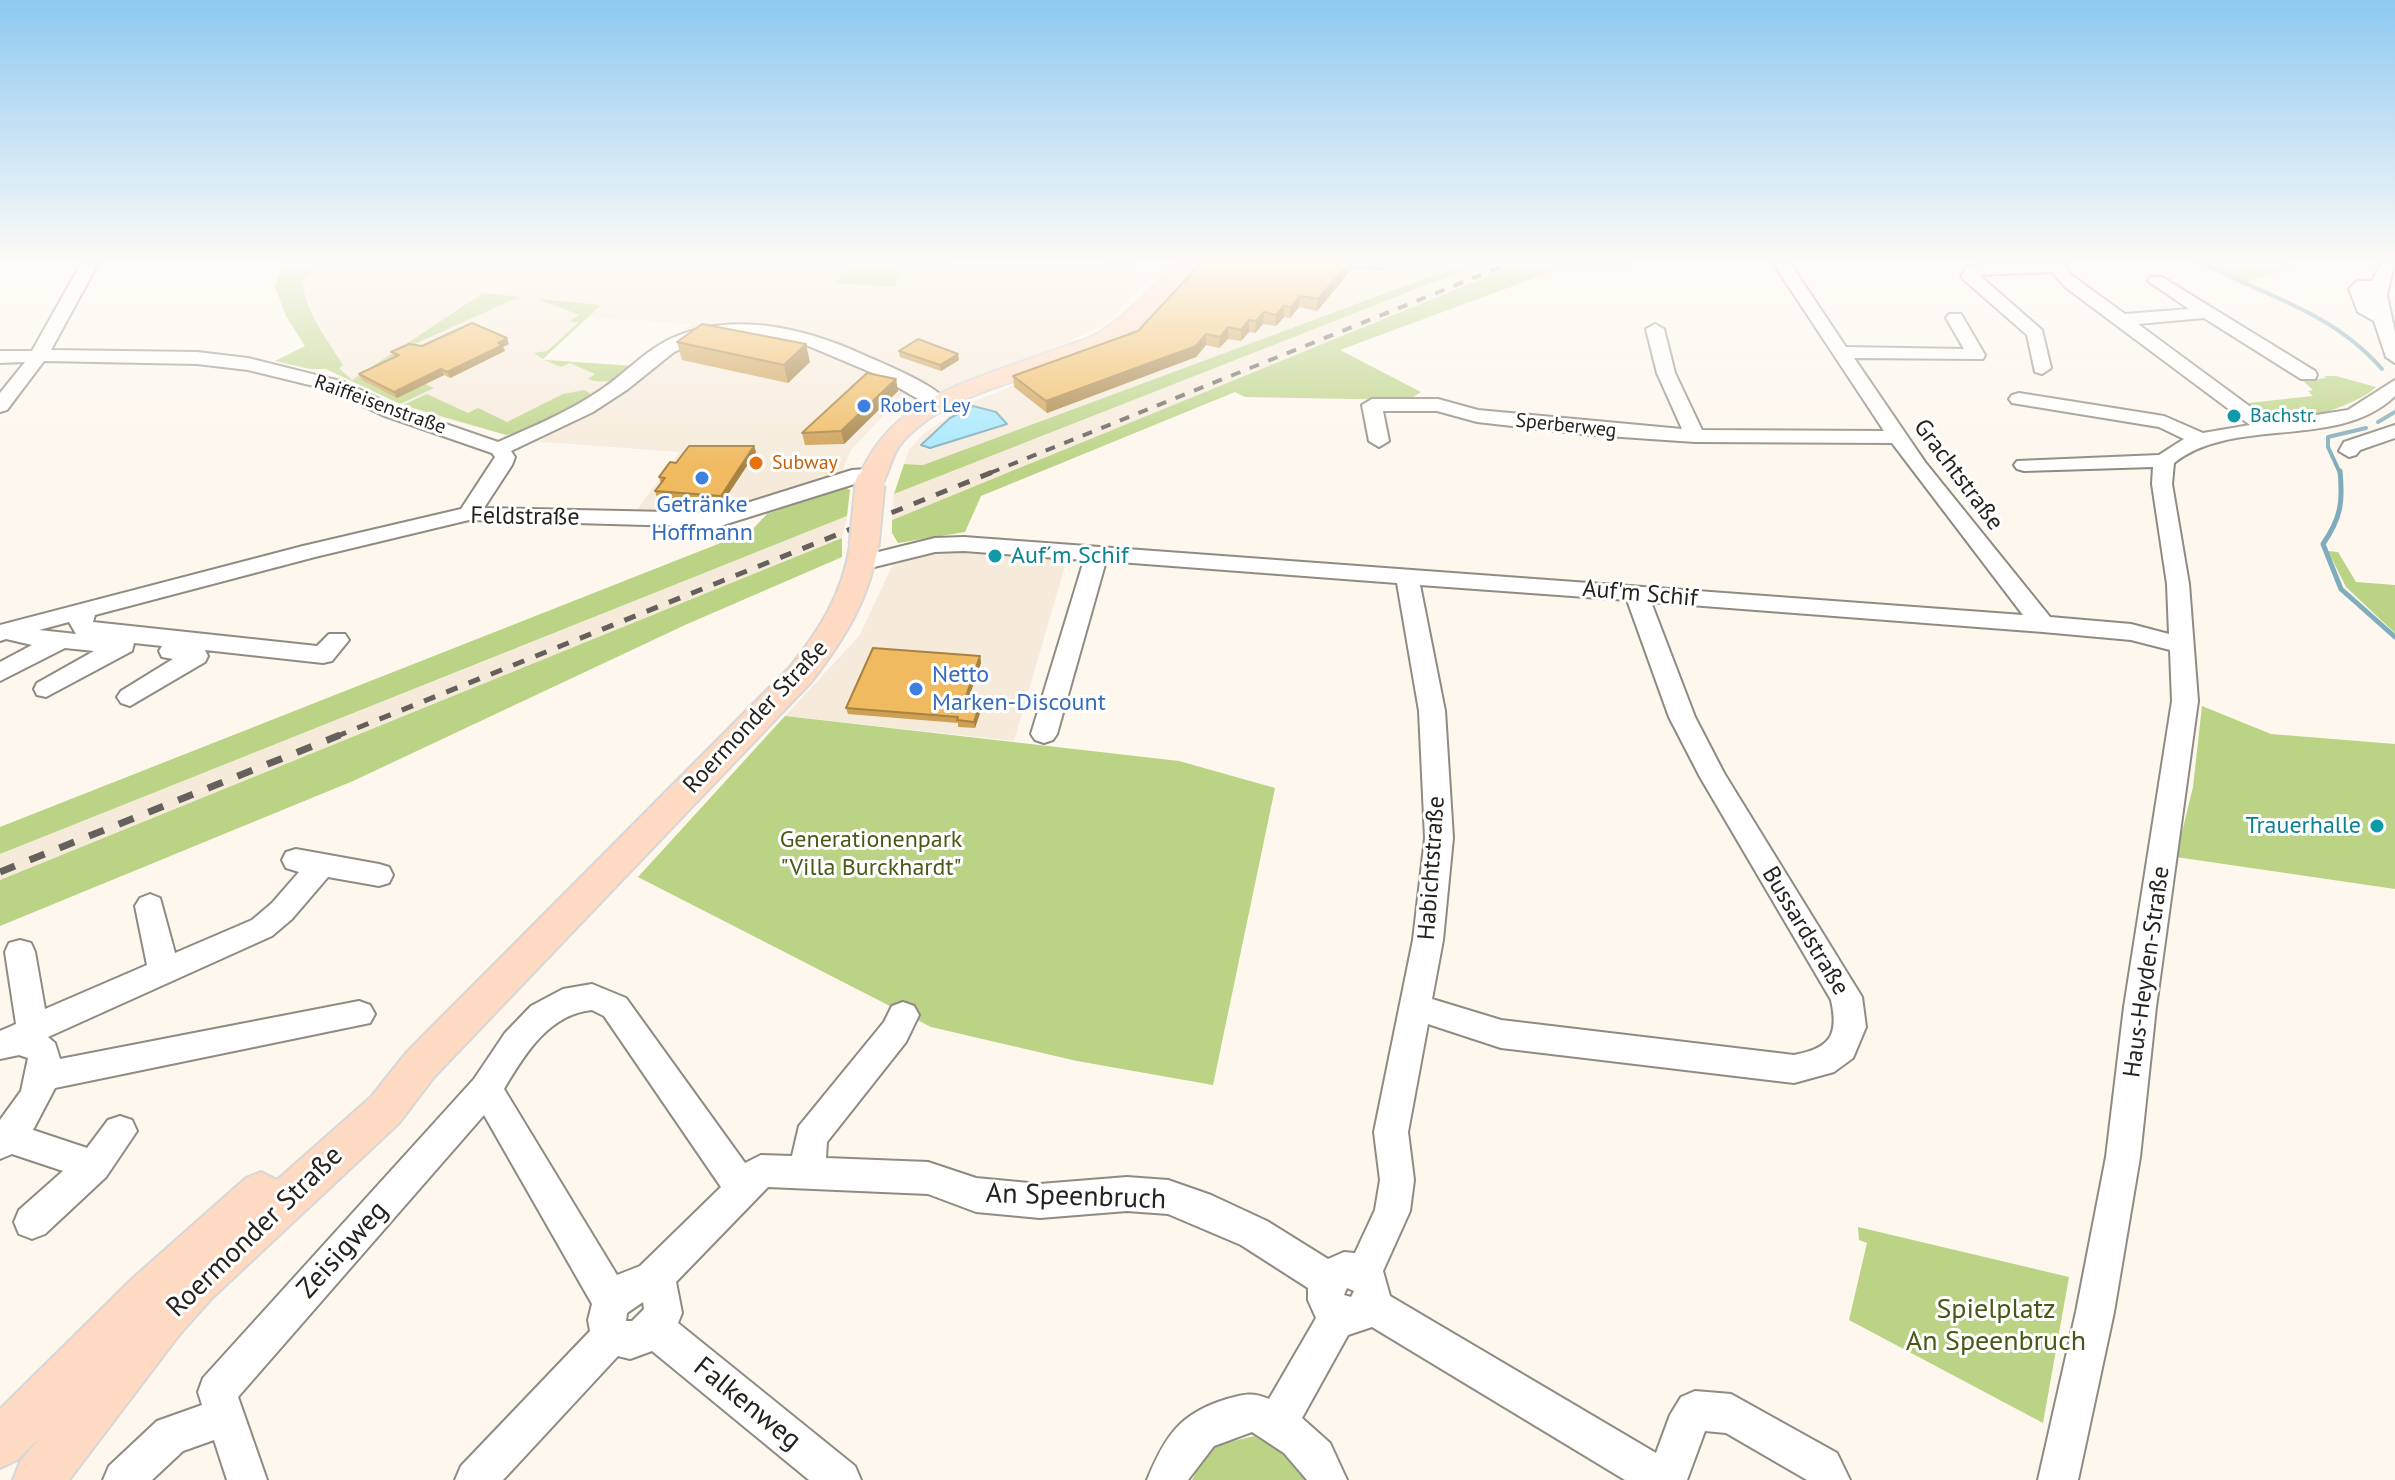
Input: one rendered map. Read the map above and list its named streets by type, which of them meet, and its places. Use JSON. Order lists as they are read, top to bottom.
{
  "streets": {
    "main road": ["Roermonder Straße"],
    "street": [
      "Raiffeisenstraße",
      "Sperberweg",
      "Grachtstraße",
      "Feldstraße",
      "Auf'm Schif",
      "Habichtstraße",
      "Bussardstraße",
      "Haus-Heyden-Straße",
      "An Speenbruch",
      "Zeisigweg",
      "Falkenweg"
    ]
  },
  "crossings": [
    ["Sperberweg", "Grachtstraße"],
    ["Grachtstraße", "Auf'm Schif"],
    ["Feldstraße", "Roermonder Straße"],
    ["Auf'm Schif", "Roermonder Straße"],
    ["Auf'm Schif", "Habichtstraße"],
    ["Auf'm Schif", "Bussardstraße"],
    ["Auf'm Schif", "Haus-Heyden-Straße"],
    ["Habichtstraße", "Bussardstraße"],
    ["Habichtstraße", "An Speenbruch"],
    ["An Speenbruch", "Zeisigweg"],
    ["An Speenbruch", "Falkenweg"]
  ],
  "parks": ["Generationenpark \"Villa Burckhardt\"", "Spielplatz An Speenbruch"],
  "places": [
    "Robert Ley",
    "Bachstr.",
    "Subway",
    "Getränke Hoffmann",
    "Auf´m Schif",
    "Netto Marken-Discount",
    "Trauerhalle"
  ]
}
